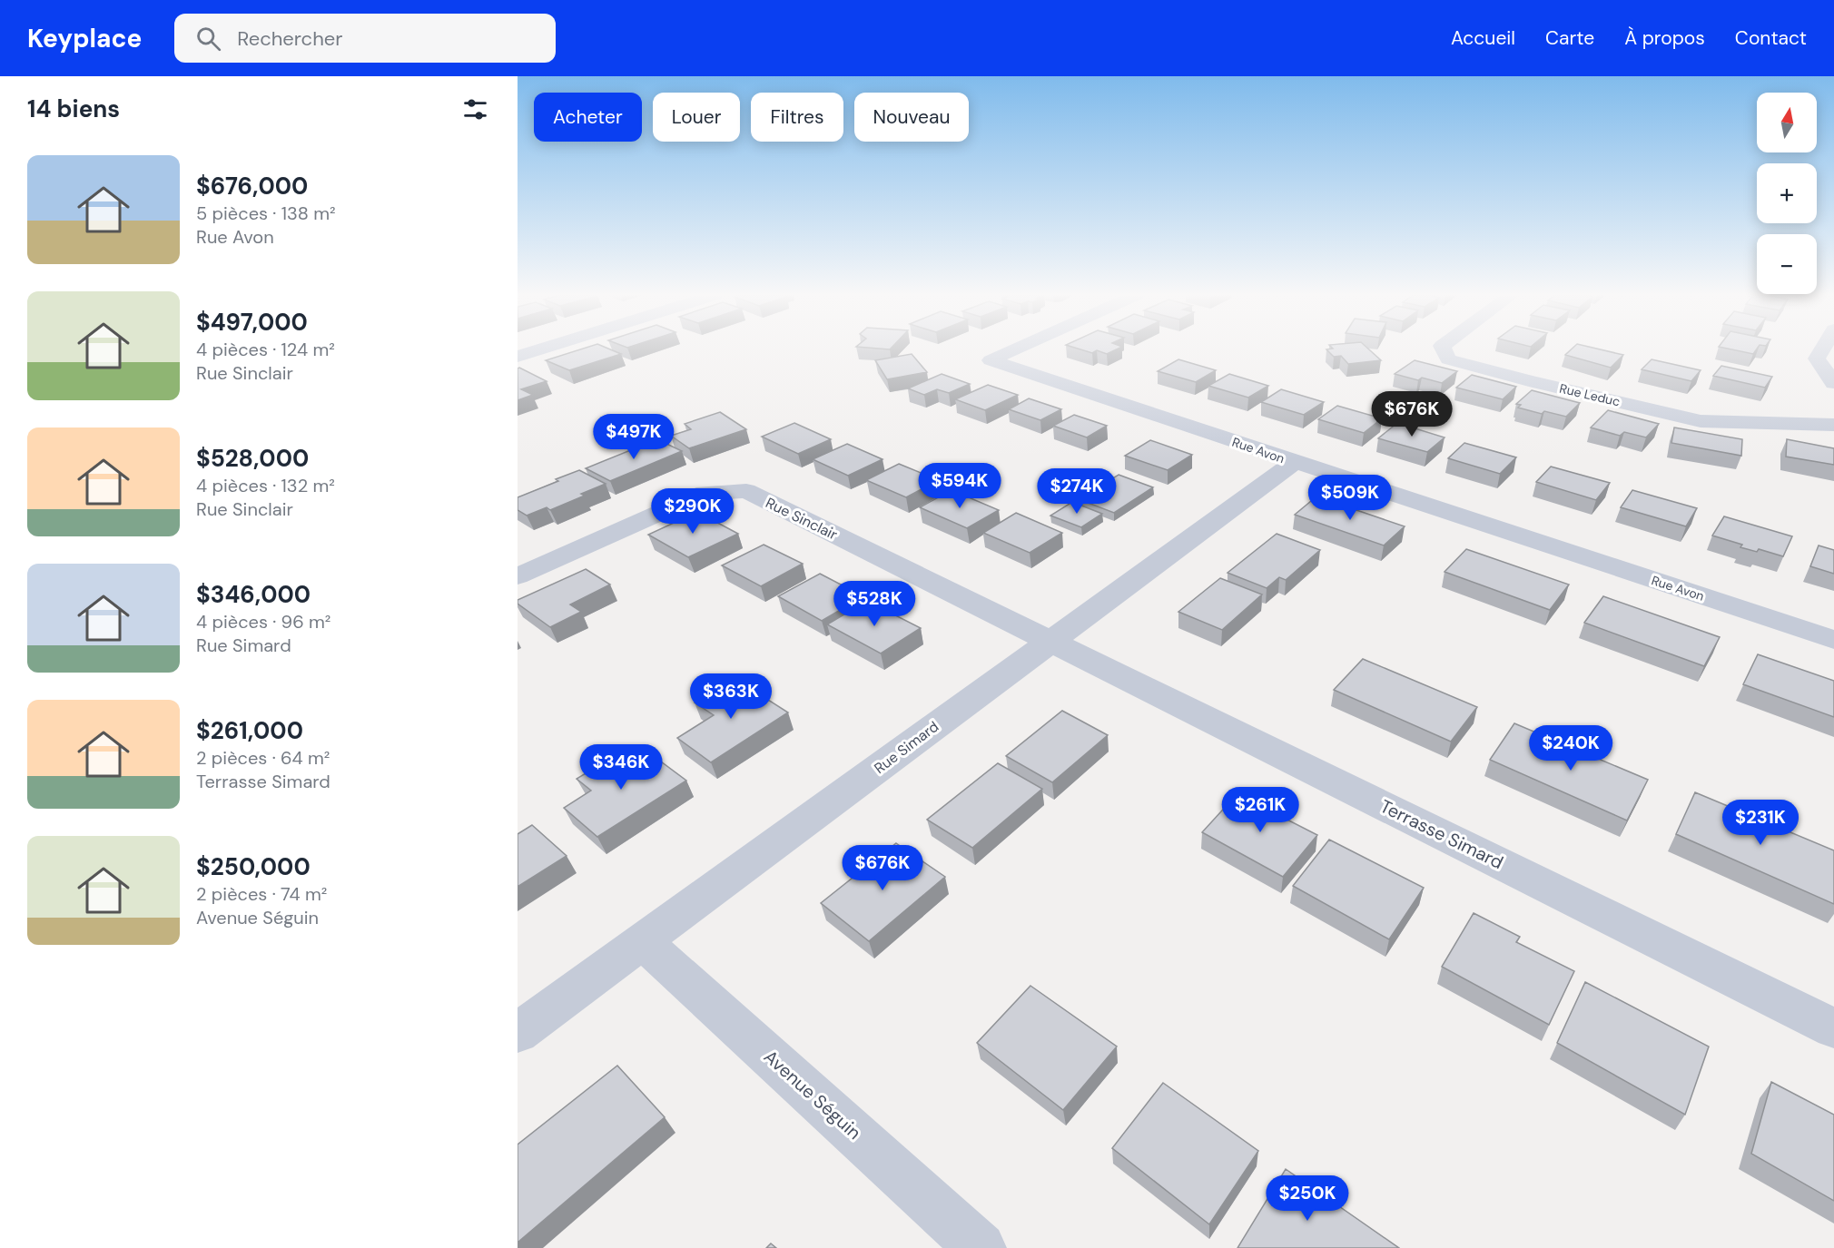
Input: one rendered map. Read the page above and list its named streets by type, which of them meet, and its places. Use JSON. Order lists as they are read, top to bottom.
{
  "streets": {
    "street": [
      "Rue Leduc",
      "Rue Avon",
      "Rue Sinclair",
      "Rue Simard",
      "Terrasse Simard",
      "Avenue Séguin"
    ]
  },
  "crossings": [
    ["Rue Avon", "Rue Simard"],
    ["Rue Sinclair", "Rue Simard"],
    ["Rue Sinclair", "Terrasse Simard"],
    ["Rue Simard", "Terrasse Simard"],
    ["Rue Simard", "Avenue Séguin"]
  ],
  "north": "top",
  "page": {
    "header": "Keyplace",
    "search": "Rechercher",
    "nav": [
      "Accueil",
      "Carte",
      "À propos",
      "Contact"
    ],
    "heading": "14 biens",
    "map_buttons": ["+", "−"],
    "chip": [
      "Acheter",
      "Louer",
      "Filtres",
      "Nouveau"
    ],
    "list": [
      {
        "name": "$676,000",
        "note": "5 pièces · 138 m² · Rue Avon"
      },
      {
        "name": "$497,000",
        "note": "4 pièces · 124 m² · Rue Sinclair"
      },
      {
        "name": "$528,000",
        "note": "4 pièces · 132 m² · Rue Sinclair"
      },
      {
        "name": "$346,000",
        "note": "4 pièces · 96 m² · Rue Simard"
      },
      {
        "name": "$261,000",
        "note": "2 pièces · 64 m² · Terrasse Simard"
      },
      {
        "name": "$250,000",
        "note": "2 pièces · 74 m² · Avenue Séguin"
      }
    ],
    "price": [
      "$676K",
      "$497K",
      "$594K",
      "$274K",
      "$509K",
      "$290K",
      "$528K",
      "$363K",
      "$240K",
      "$346K",
      "$261K",
      "$231K",
      "$676K",
      "$250K"
    ]
  }
}
